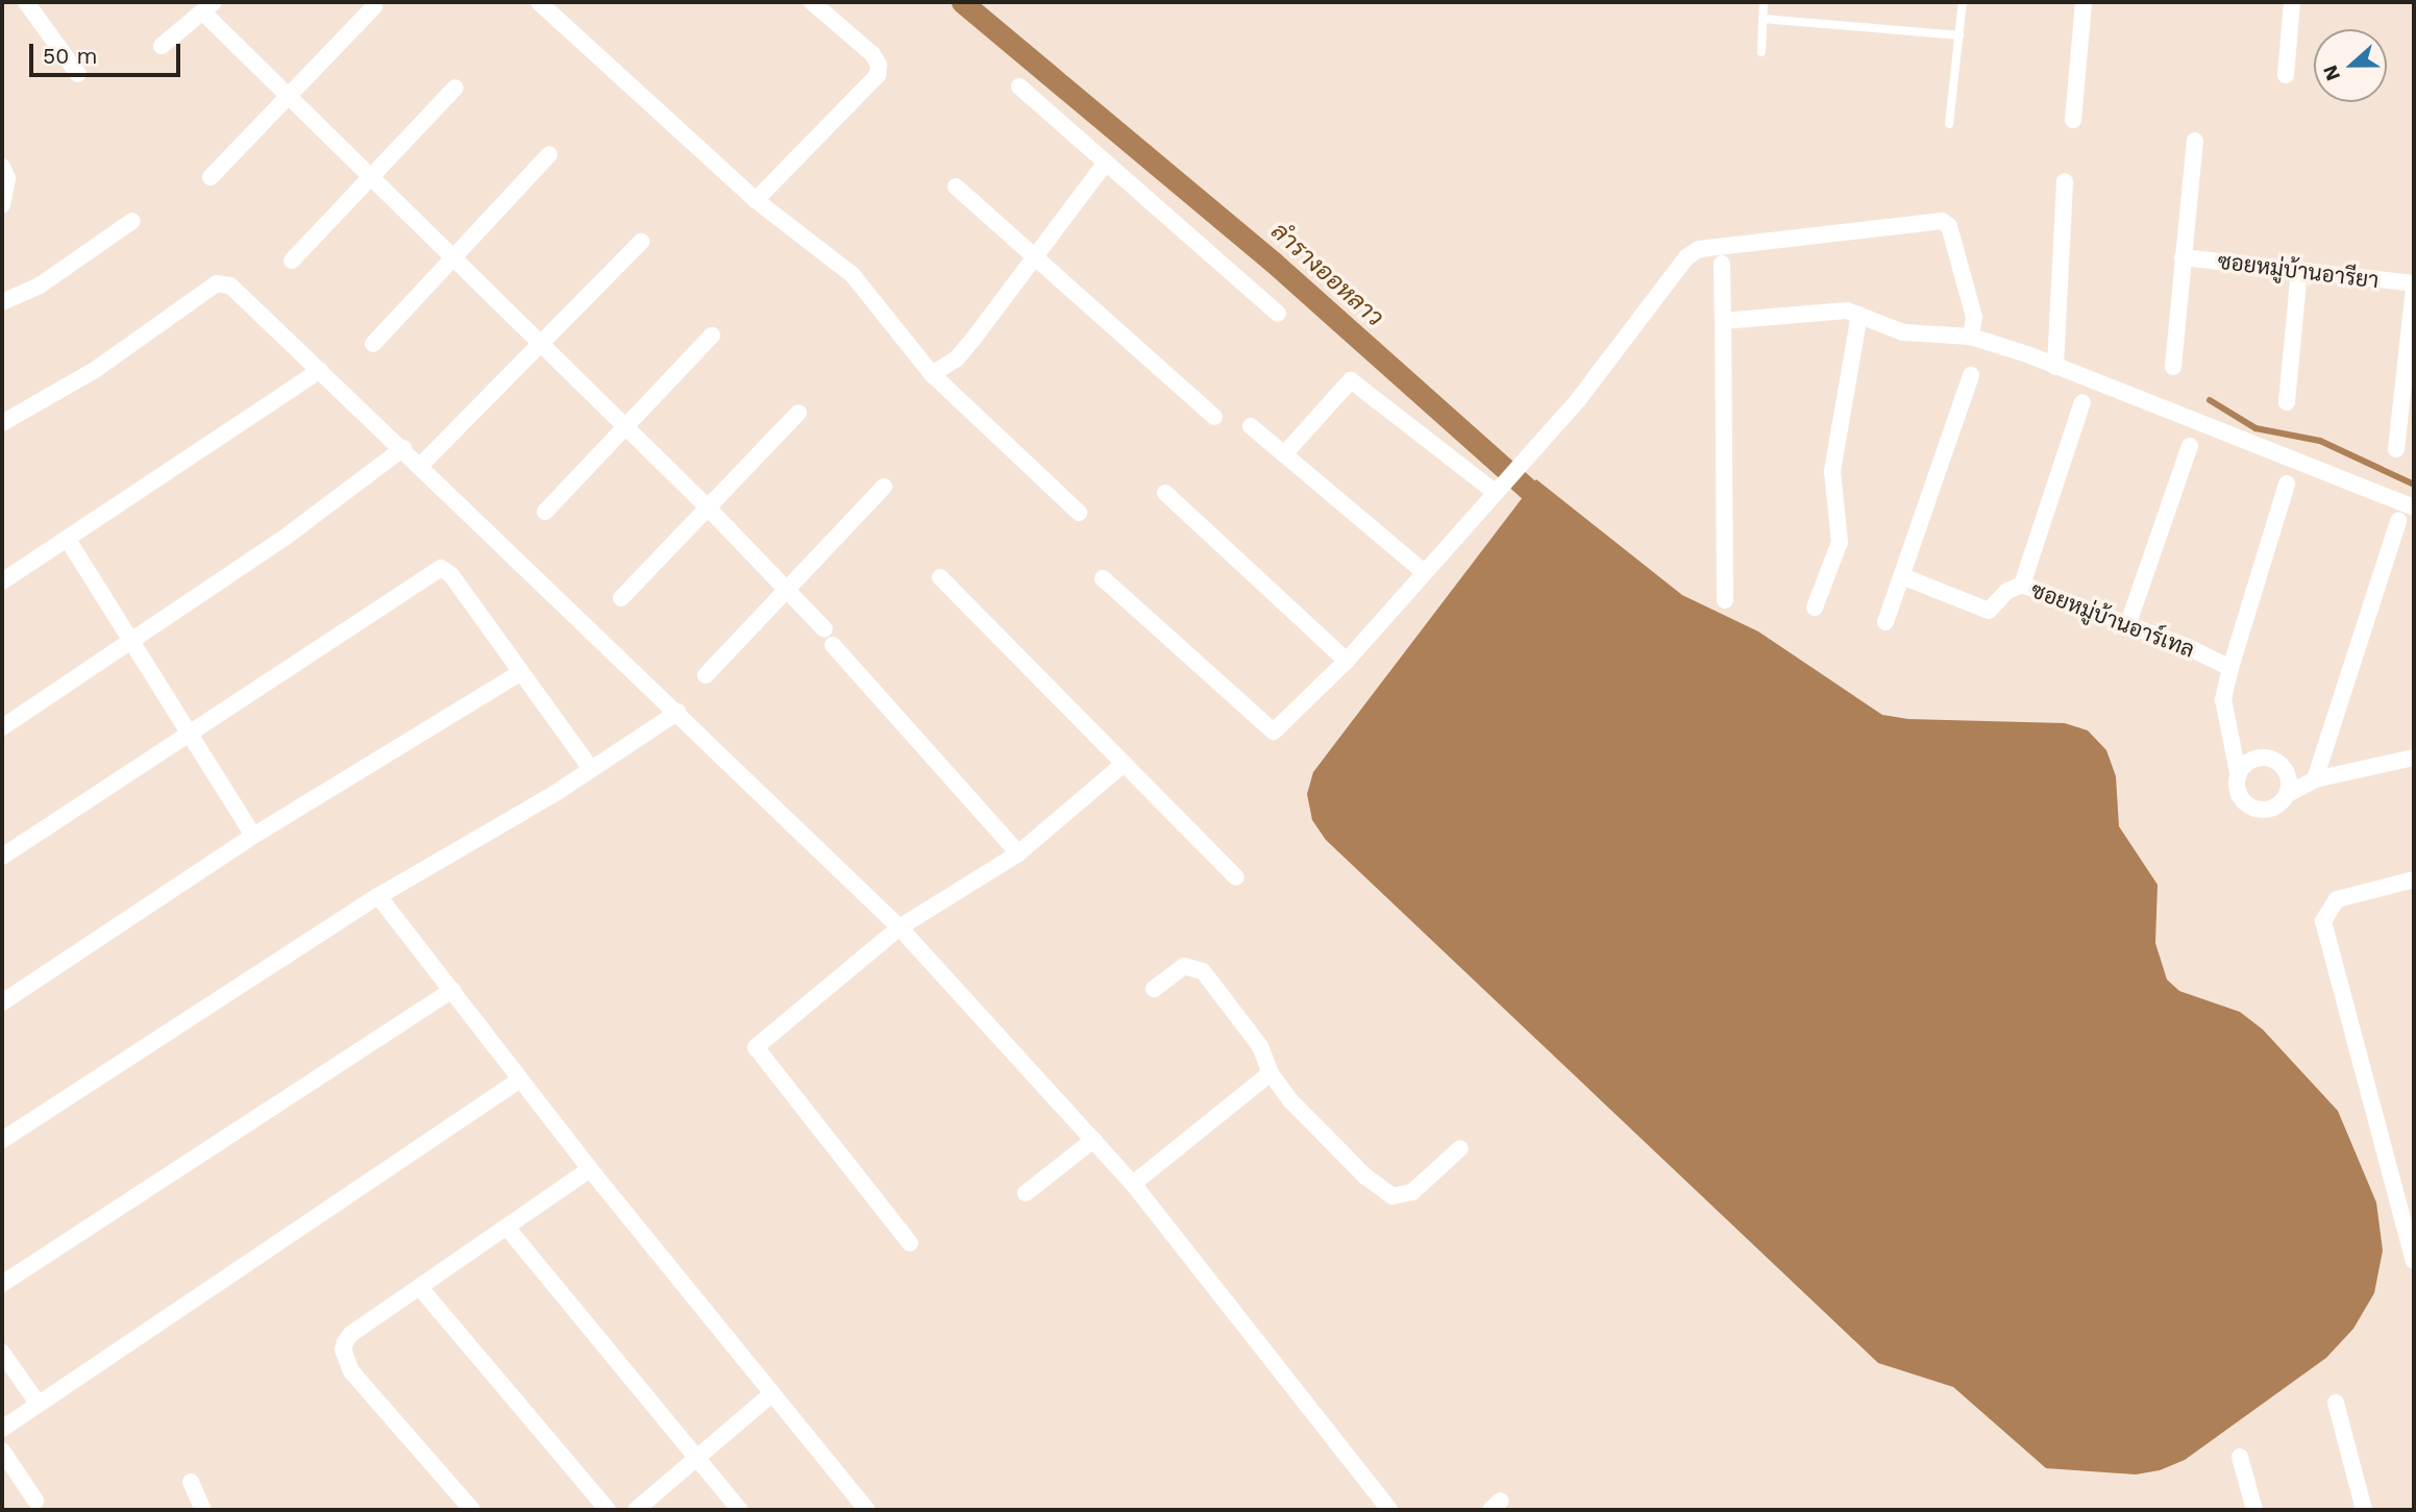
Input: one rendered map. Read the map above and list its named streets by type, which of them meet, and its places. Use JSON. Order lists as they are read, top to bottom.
{
  "streets": {
    "street": ["ซอยหมู่บ้านอารียา", "ซอยหมู่บ้านอาร์เทล"]
  },
  "water": ["ลำรางออหลาว"],
  "scale_bar": "50 m",
  "north": "left"
}
